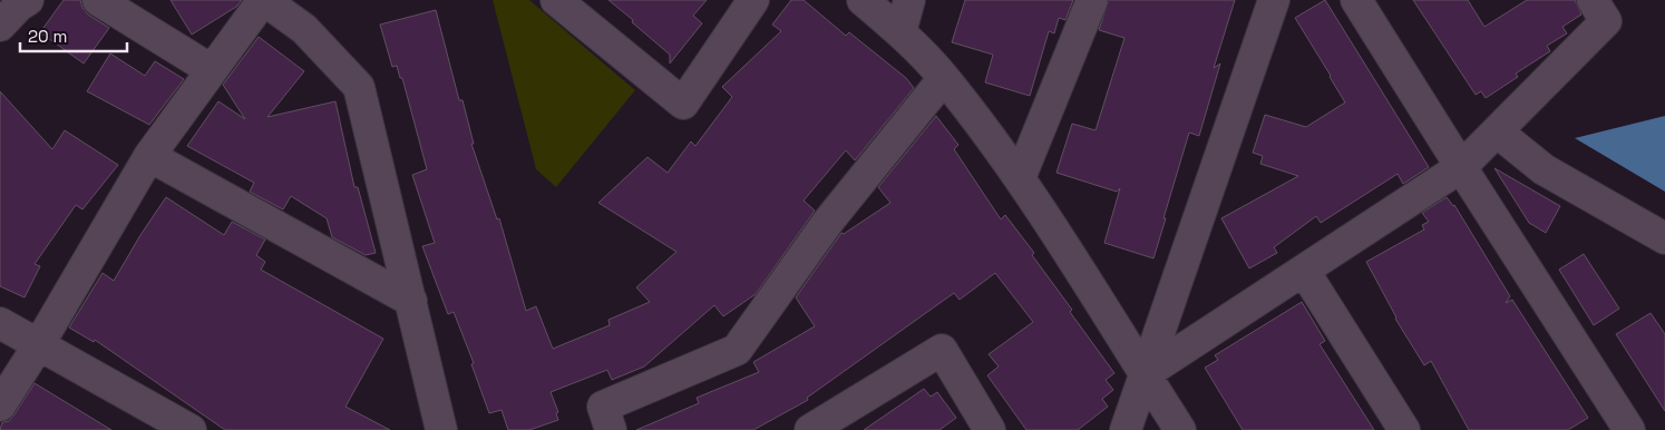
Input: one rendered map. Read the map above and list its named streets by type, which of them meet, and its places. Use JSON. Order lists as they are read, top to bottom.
{
  "scale_bar": "20 m"
}
